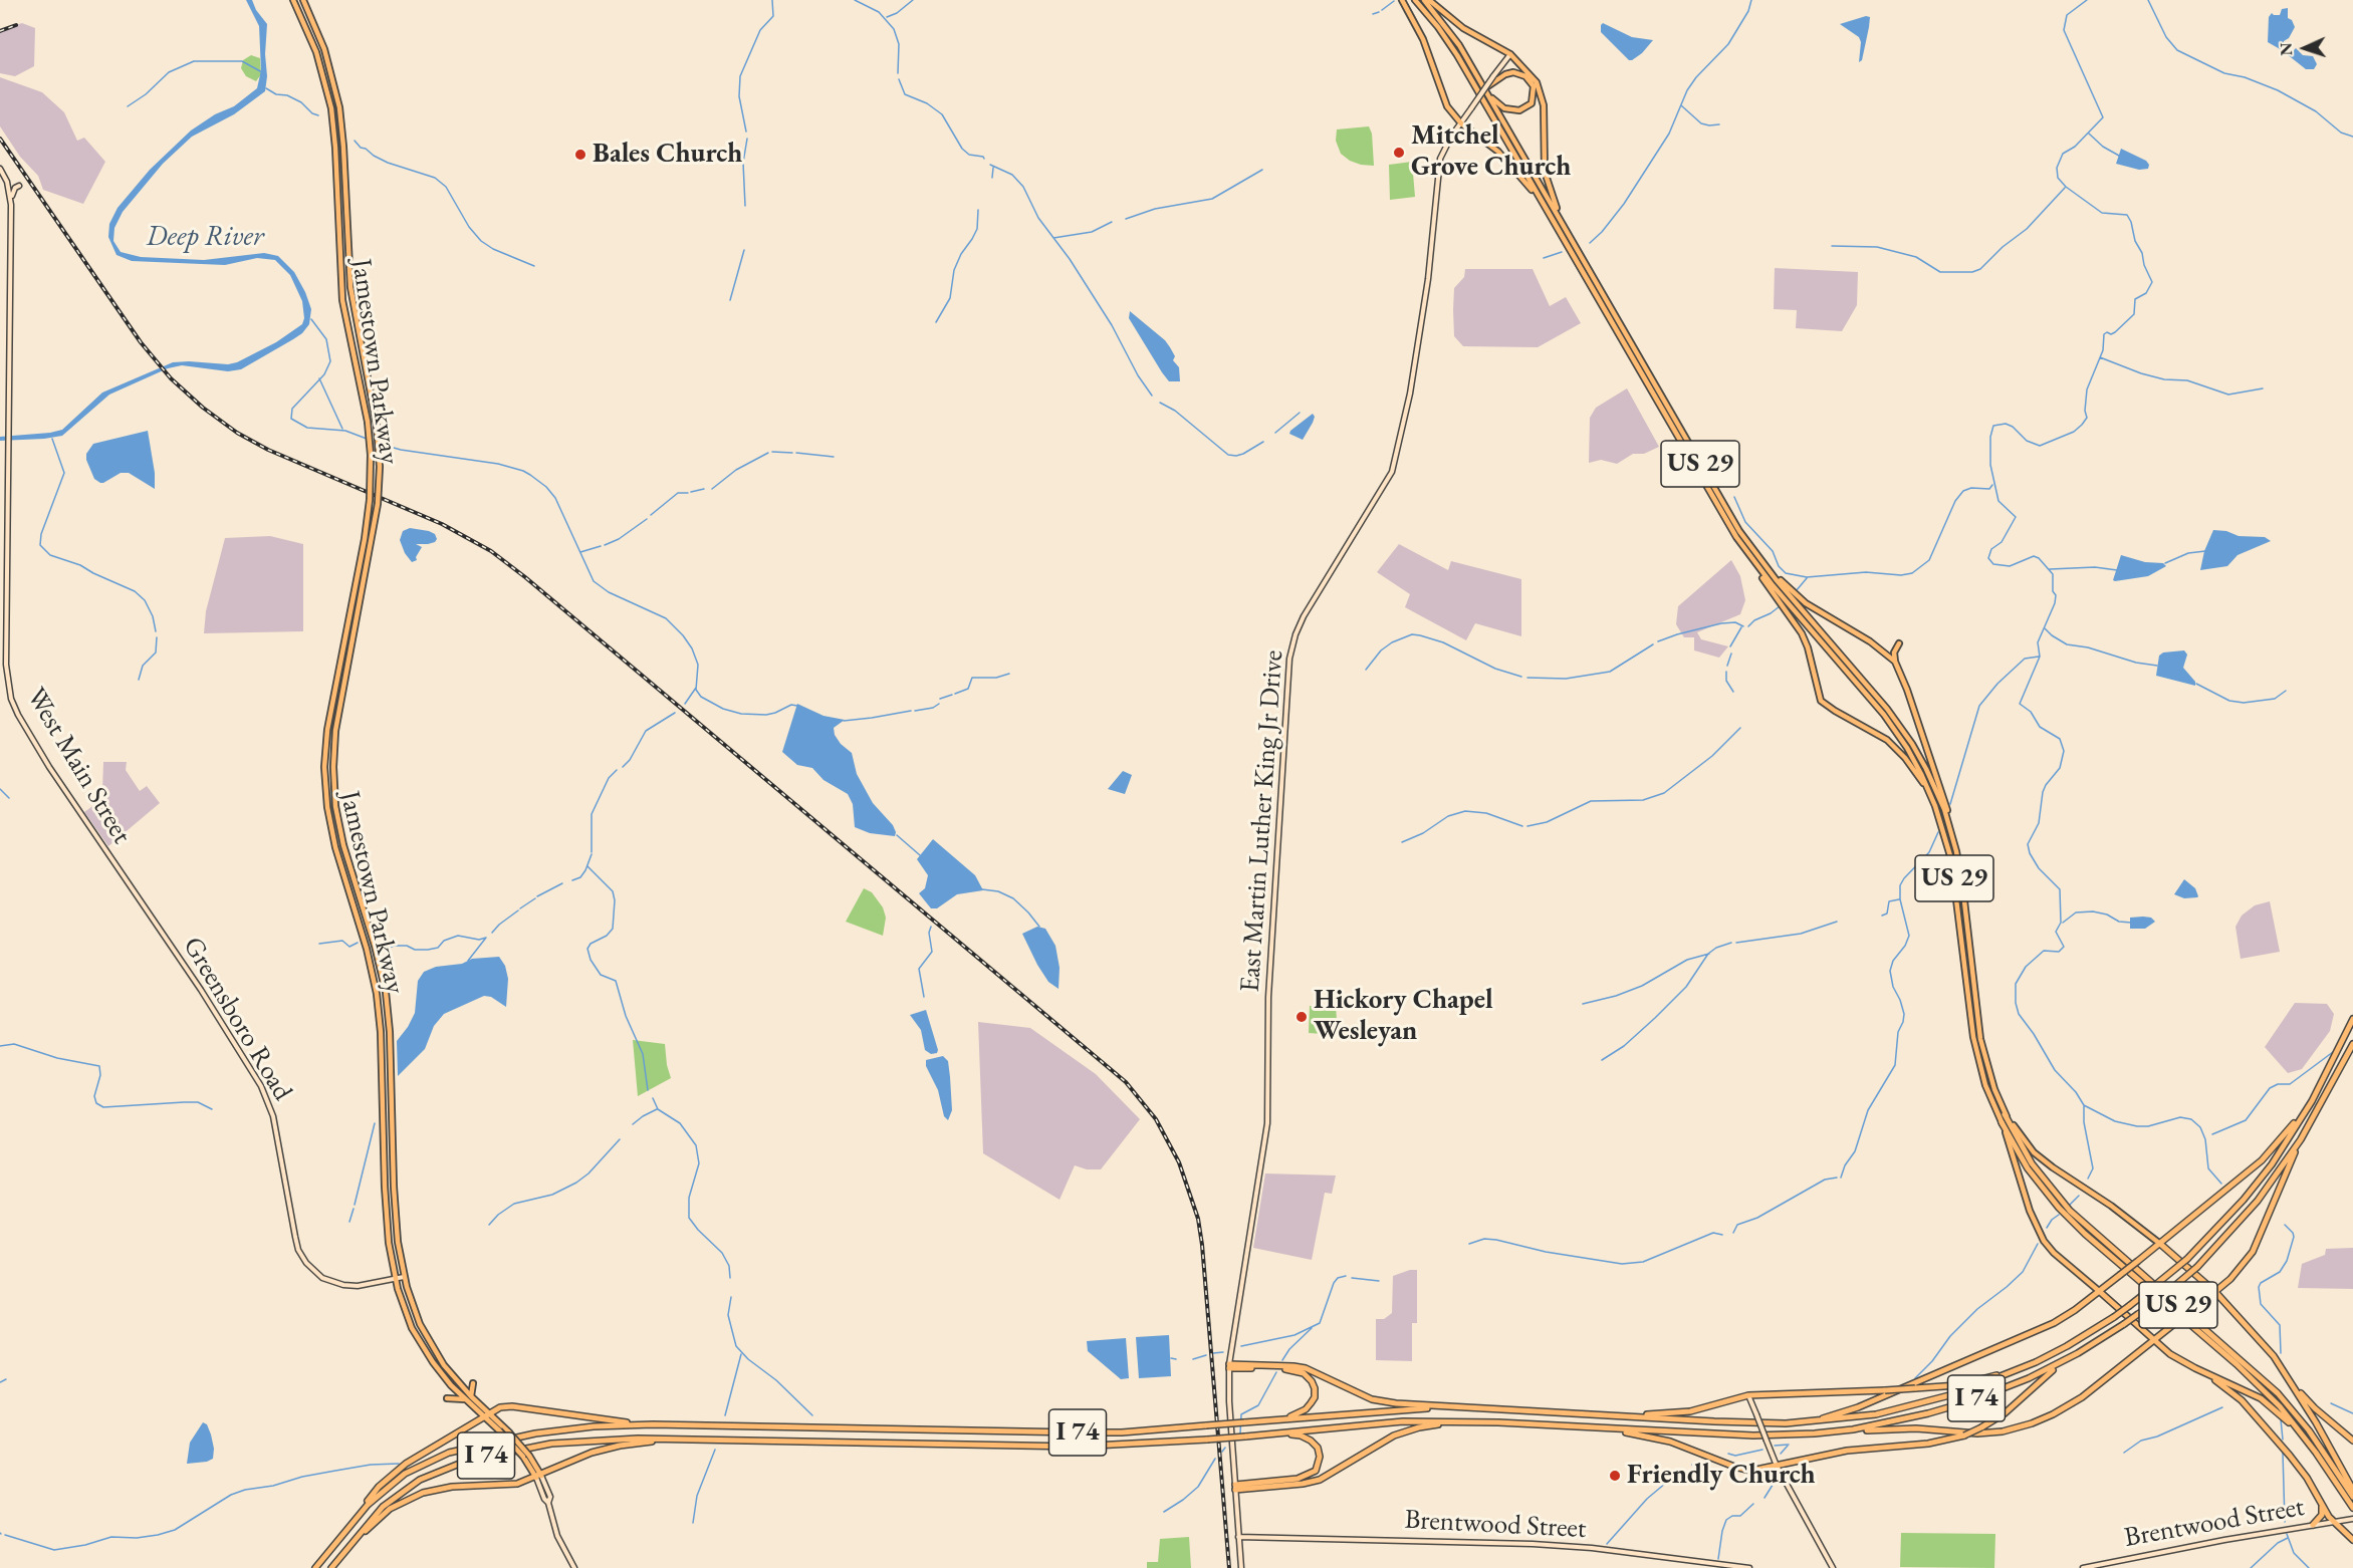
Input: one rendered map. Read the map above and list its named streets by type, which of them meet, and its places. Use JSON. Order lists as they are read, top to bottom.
{
  "streets": {
    "highway": ["US 29", "I 74"],
    "main road": [
      "Jamestown Parkway",
      "West Main Street",
      "East Martin Luther King Jr Drive",
      "Greensboro Road",
      "Brentwood Street"
    ]
  },
  "crossings": [
    ["Jamestown Parkway", "Greensboro Road"],
    ["US 29", "East Martin Luther King Jr Drive"],
    ["West Main Street", "Greensboro Road"],
    ["East Martin Luther King Jr Drive", "Brentwood Street"]
  ],
  "water": ["Deep River"],
  "places": [
    "Mitchel Grove Church",
    "Bales Church",
    "Hickory Chapel Wesleyan",
    "Friendly Church"
  ],
  "north": "left"
}
